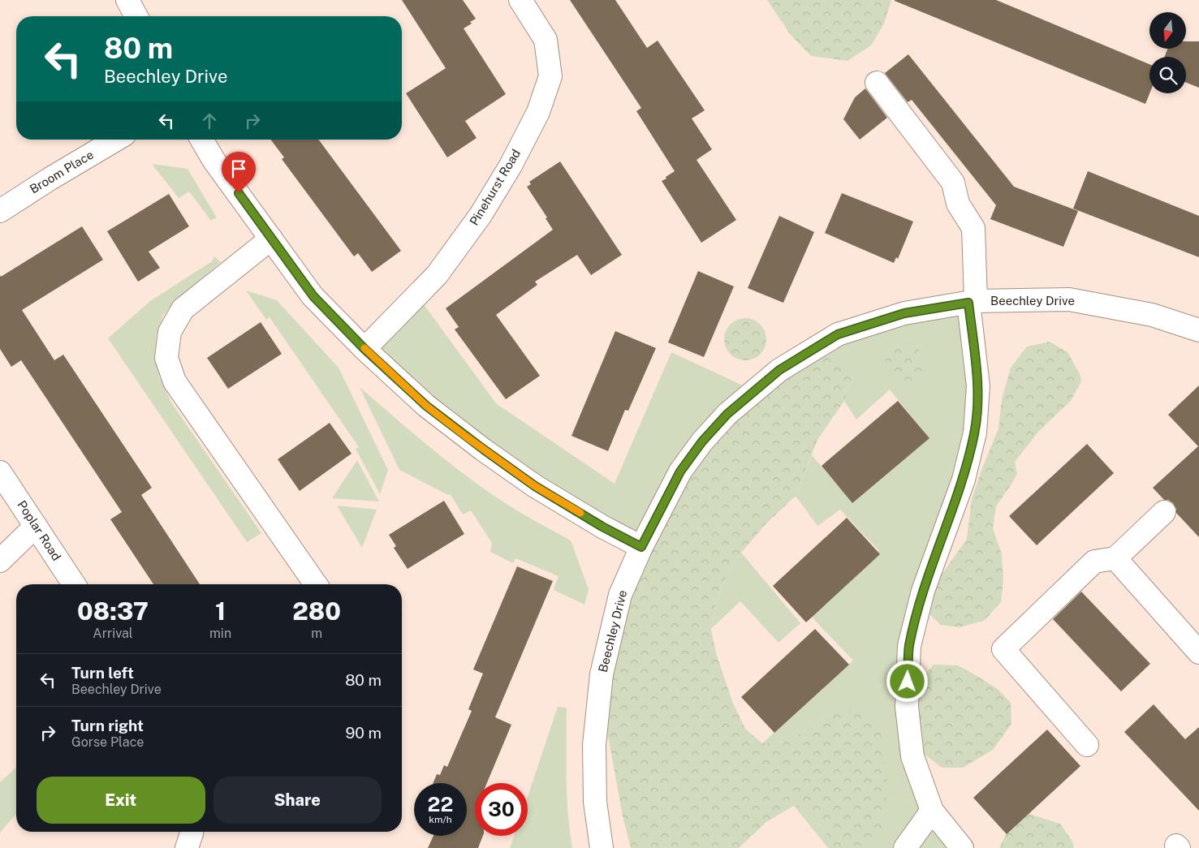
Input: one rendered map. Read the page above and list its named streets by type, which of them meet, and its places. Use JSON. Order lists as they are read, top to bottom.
{
  "streets": {
    "street": [
      "Broom Place",
      "Pinehurst Road",
      "Beechley Drive",
      "Poplar Road"
    ]
  },
  "north": "bottom",
  "page": {
    "turn": ["80 m", "Beechley Drive"],
    "eta": [
      "08:37",
      "Arrival",
      "1",
      "min",
      "280",
      "m"
    ],
    "list": [
      {
        "name": "Turn left",
        "note": "Beechley Drive",
        "value": "80 m"
      },
      {
        "name": "Turn right",
        "note": "Gorse Place",
        "value": "90 m"
      }
    ],
    "buttons": ["Exit", "Share"],
    "speed": "22 km/h",
    "limit": "30"
  }
}
